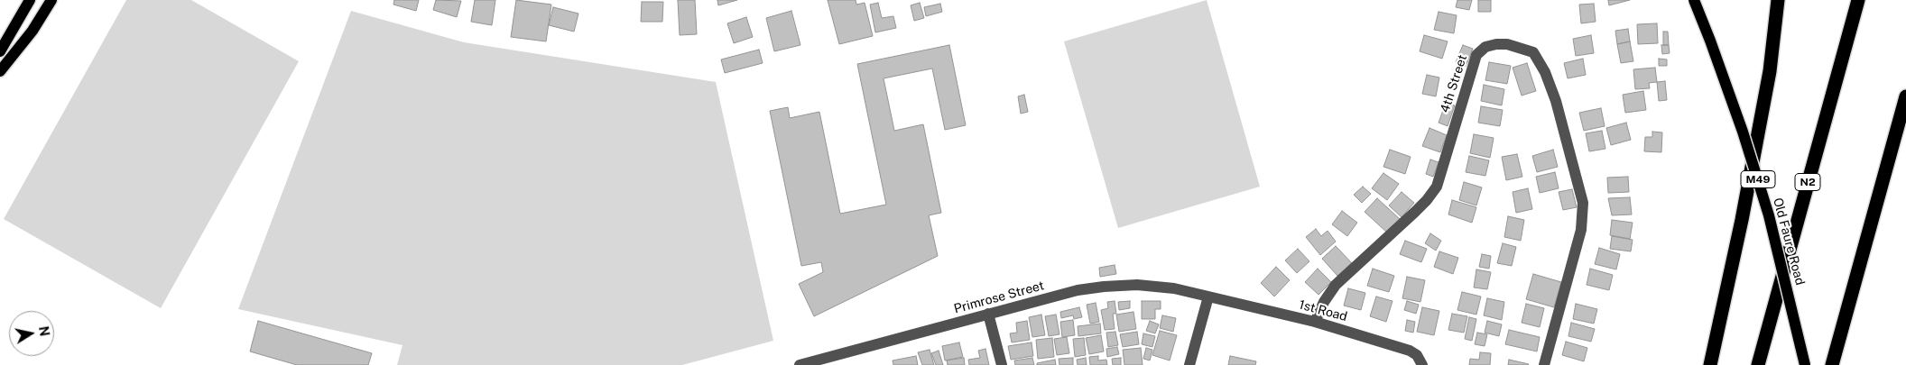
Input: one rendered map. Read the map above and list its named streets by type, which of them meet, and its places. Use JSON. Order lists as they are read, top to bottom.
{
  "streets": {
    "highway": ["N2"],
    "main road": ["M49", "Old Faure Road"],
    "street": ["4th Street", "Primrose Street", "1st Road"]
  },
  "crossings": [
    ["4th Street", "1st Road"],
    ["Primrose Street", "1st Road"]
  ],
  "north": "right"
}
